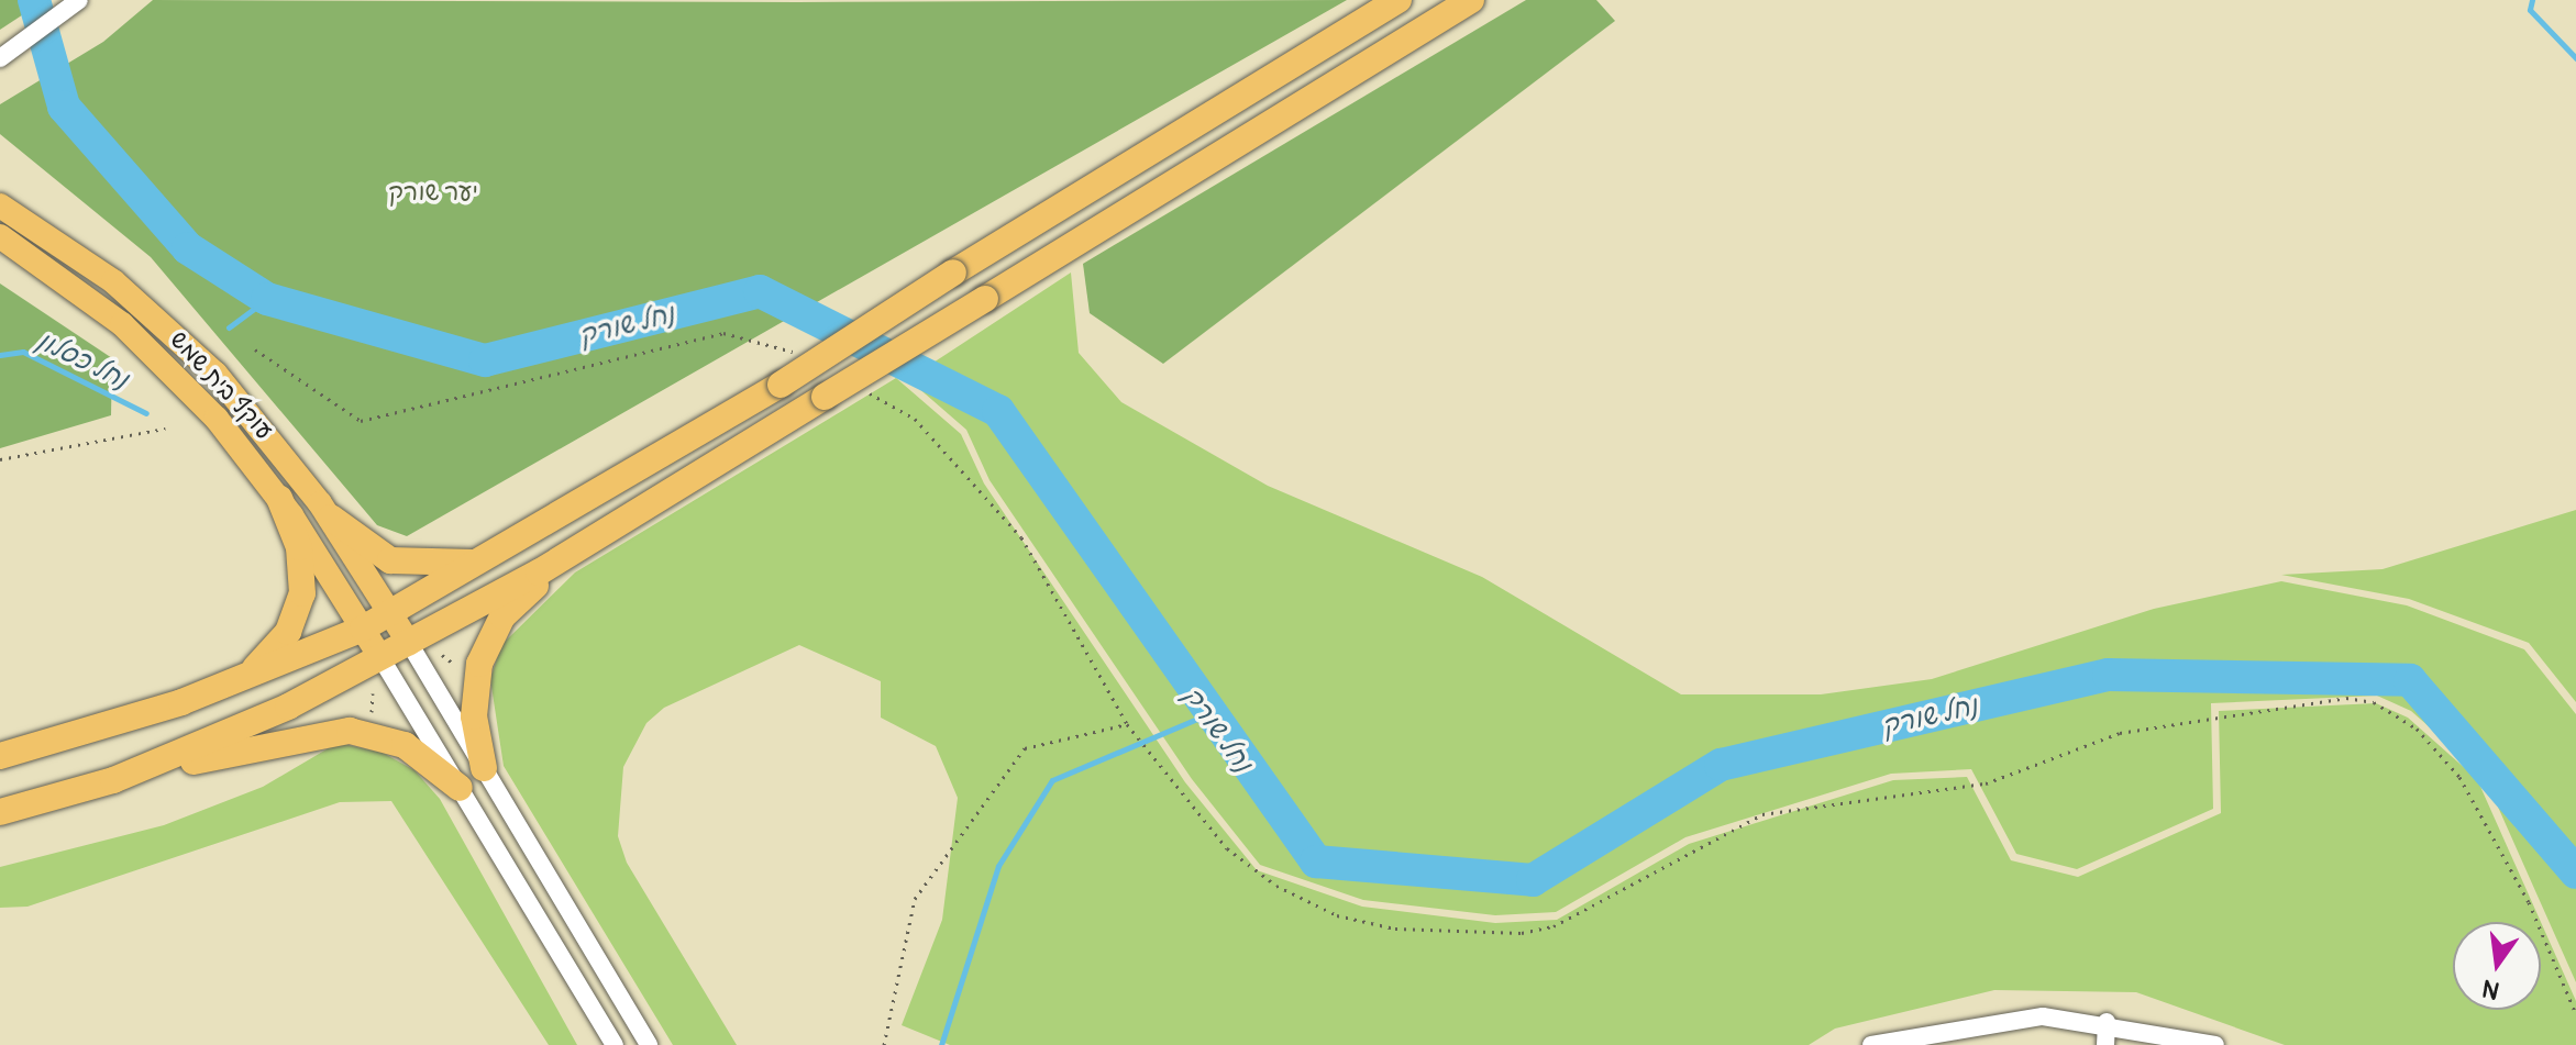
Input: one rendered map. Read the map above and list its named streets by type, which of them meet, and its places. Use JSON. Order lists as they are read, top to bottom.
{
  "streets": {
    "main road": ["עוקף בית שמש"]
  },
  "water": ["נחל שורק", "נחל כסלון"],
  "parks": ["יער שורק"],
  "north": "bottom"
}
